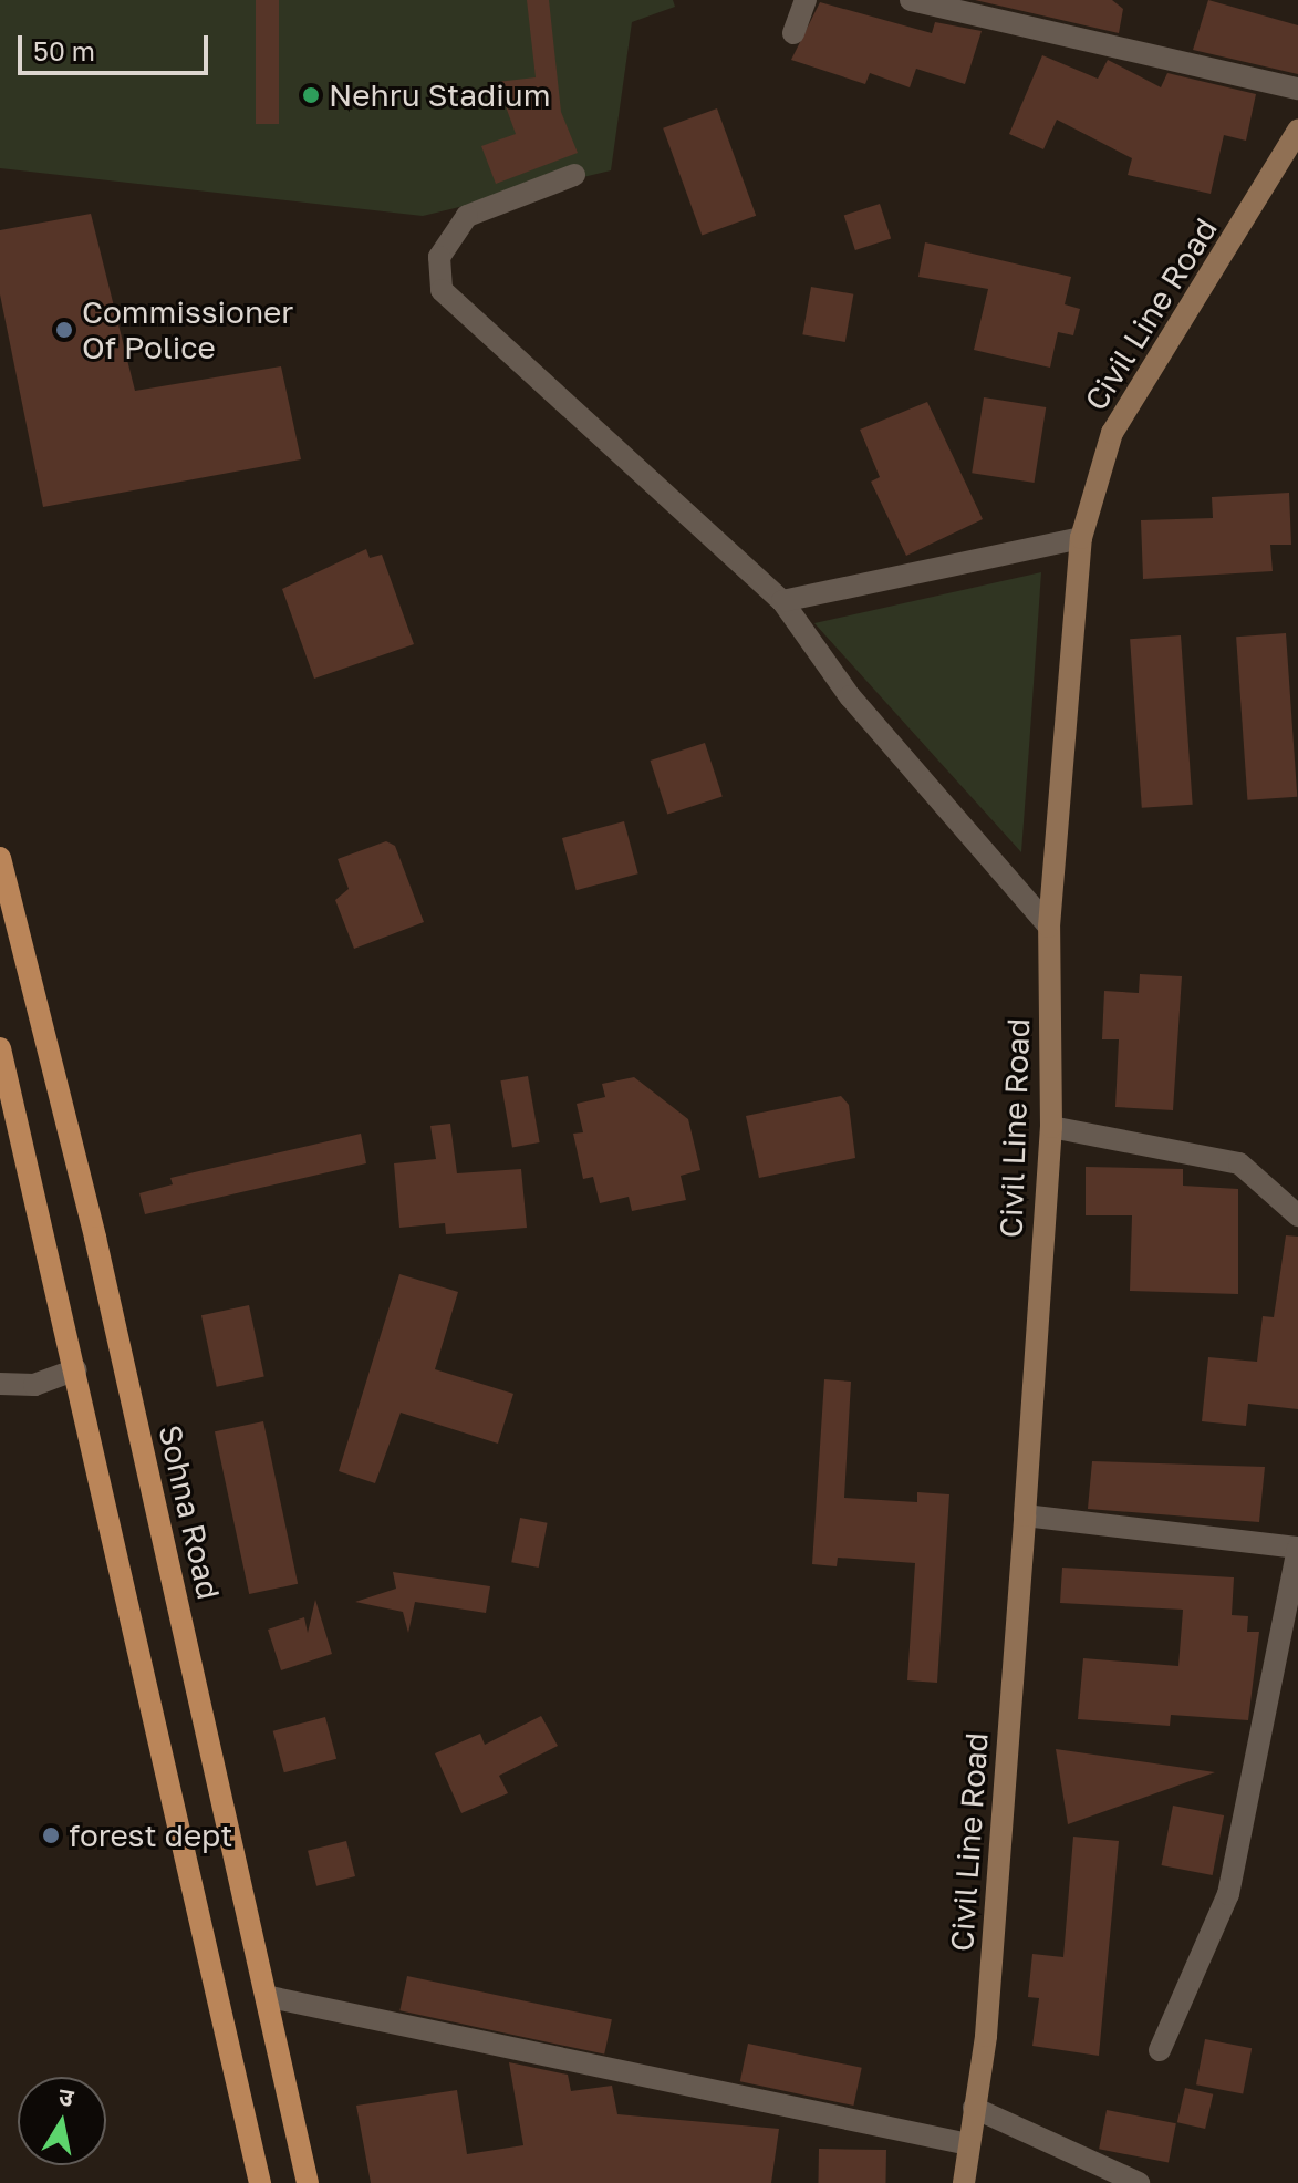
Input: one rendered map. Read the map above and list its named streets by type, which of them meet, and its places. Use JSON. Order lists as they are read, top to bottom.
{
  "streets": {
    "main road": ["Sohna Road"],
    "street": ["Civil Line Road"]
  },
  "places": ["Nehru Stadium", "Commissioner Of Police", "forest dept"],
  "scale_bar": "50 m",
  "north": "top"
}
